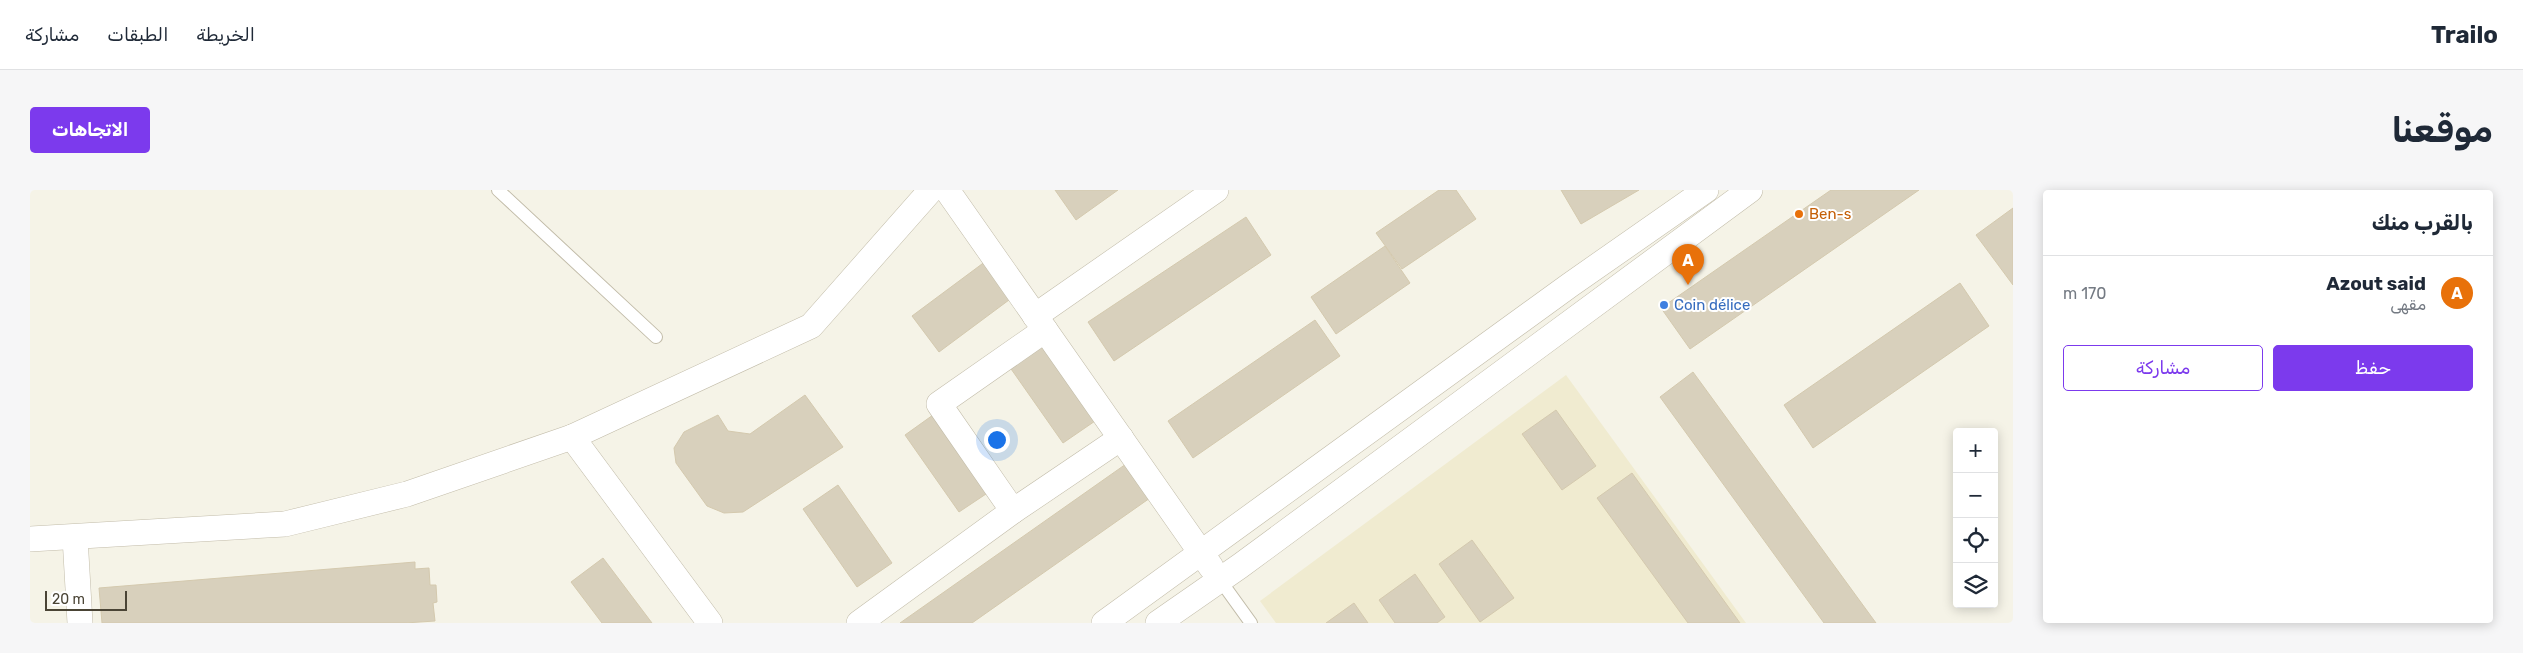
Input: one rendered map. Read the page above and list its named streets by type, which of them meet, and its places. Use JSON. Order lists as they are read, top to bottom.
{
  "places": ["Ben-s", "Coin délice"],
  "scale_bar": "20 m",
  "page": {
    "header": "Trailo",
    "nav": ["الخريطة", "الطبقات", "مشاركة"],
    "buttons": [
      "الاتجاهات",
      ["حفظ", "مشاركة"]
    ],
    "title": "موقعنا",
    "heading": "بالقرب منك",
    "pins": "A",
    "list": [
      {
        "mark": "A",
        "name": "Azout said",
        "note": "مقهى",
        "value": "170 m"
      }
    ],
    "map_buttons": ["+", "−"],
    "scale": "20 m"
  }
}
